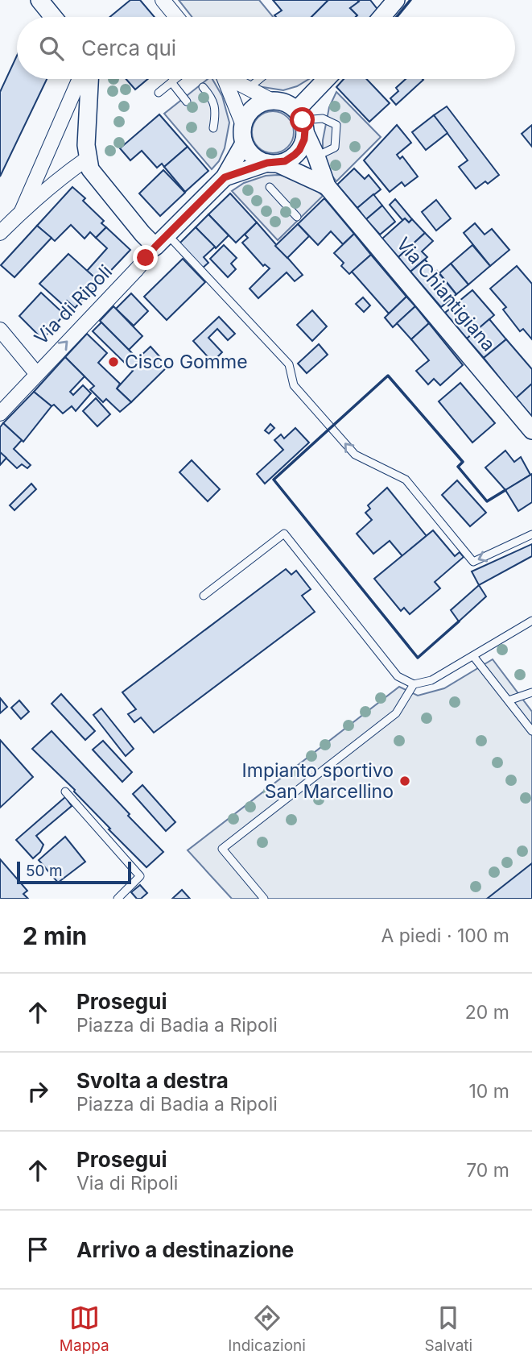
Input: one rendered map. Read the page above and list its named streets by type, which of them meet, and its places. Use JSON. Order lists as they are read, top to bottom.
{
  "streets": {
    "street": ["Via Chiantigiana", "Via di Ripoli"]
  },
  "crossings": [
    ["Via Chiantigiana", "Via di Ripoli"]
  ],
  "places": ["Cisco Gomme", "Impianto sportivo San Marcellino"],
  "scale_bar": "50 m",
  "page": {
    "search": "Cerca qui",
    "scale": "50 m",
    "heading": ["2 min", "A piedi · 100 m"],
    "list": [
      ["Prosegui", "Piazza di Badia a Ripoli", "20 m"],
      ["Svolta a destra", "Piazza di Badia a Ripoli", "10 m"],
      ["Prosegui", "Via di Ripoli", "70 m"],
      "Arrivo a destinazione"
    ],
    "nav": ["Mappa", "Indicazioni", "Salvati"]
  }
}
